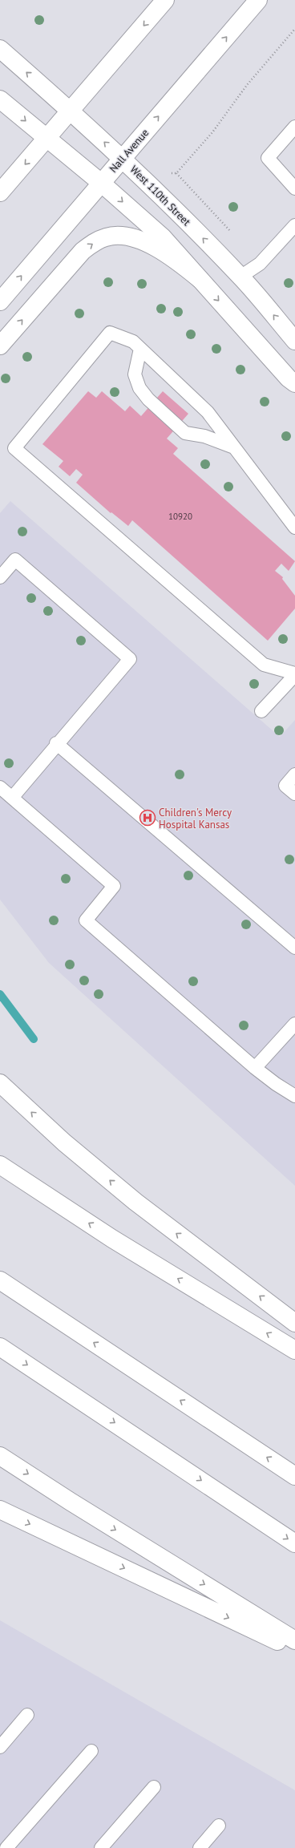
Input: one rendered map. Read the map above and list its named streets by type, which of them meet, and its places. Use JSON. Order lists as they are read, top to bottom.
{
  "streets": {
    "main road": ["Nall Avenue", "West 110th Street"]
  },
  "crossings": [
    ["Nall Avenue", "West 110th Street"]
  ],
  "places": {
    "hospital": ["Children's Mercy Hospital Kansas"]
  },
  "house_numbers": ["10920"]
}
